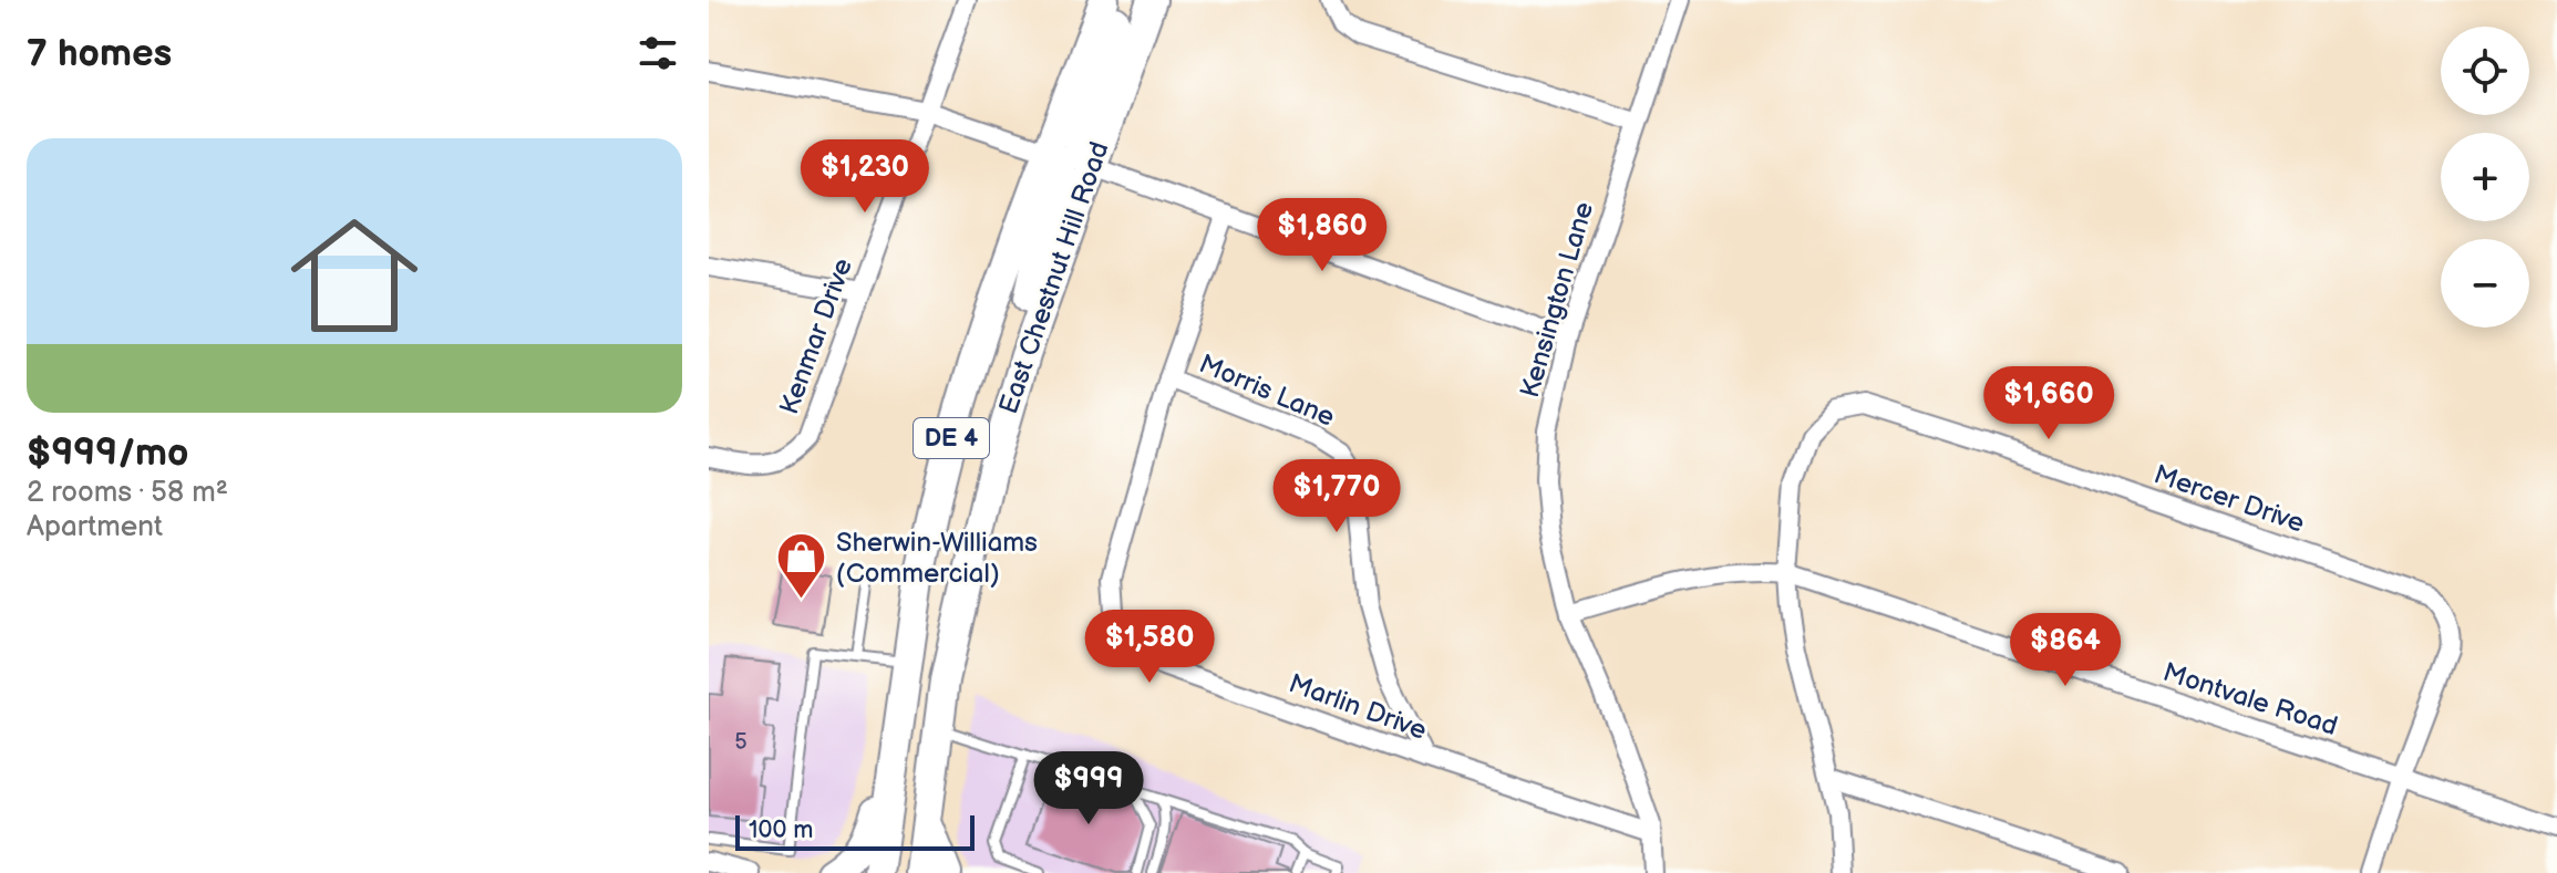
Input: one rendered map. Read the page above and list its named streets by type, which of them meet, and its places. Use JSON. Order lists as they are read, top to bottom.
{
  "streets": {
    "main road": ["East Chestnut Hill Road", "DE 4"],
    "street": [
      "Kensington Lane",
      "Kenmar Drive",
      "Morris Lane",
      "Mercer Drive",
      "Montvale Road",
      "Marlin Drive"
    ]
  },
  "crossings": [
    ["Kensington Lane", "Montvale Road"],
    ["Kensington Lane", "Marlin Drive"],
    ["Morris Lane", "Marlin Drive"],
    ["Mercer Drive", "Montvale Road"]
  ],
  "places": {
    "shop": ["Sherwin-Williams (Commercial)"]
  },
  "house_numbers": ["5"],
  "scale_bar": "100 m",
  "page": {
    "heading": "7 homes",
    "map_buttons": ["+", "−"],
    "list": [
      {
        "name": "$999/mo",
        "note": "2 rooms · 58 m² · Apartment"
      }
    ],
    "price": [
      "$1,230",
      "$1,860",
      "$1,660",
      "$1,770",
      "$1,580",
      "$864",
      "$999"
    ],
    "scale": "100 m"
  }
}
